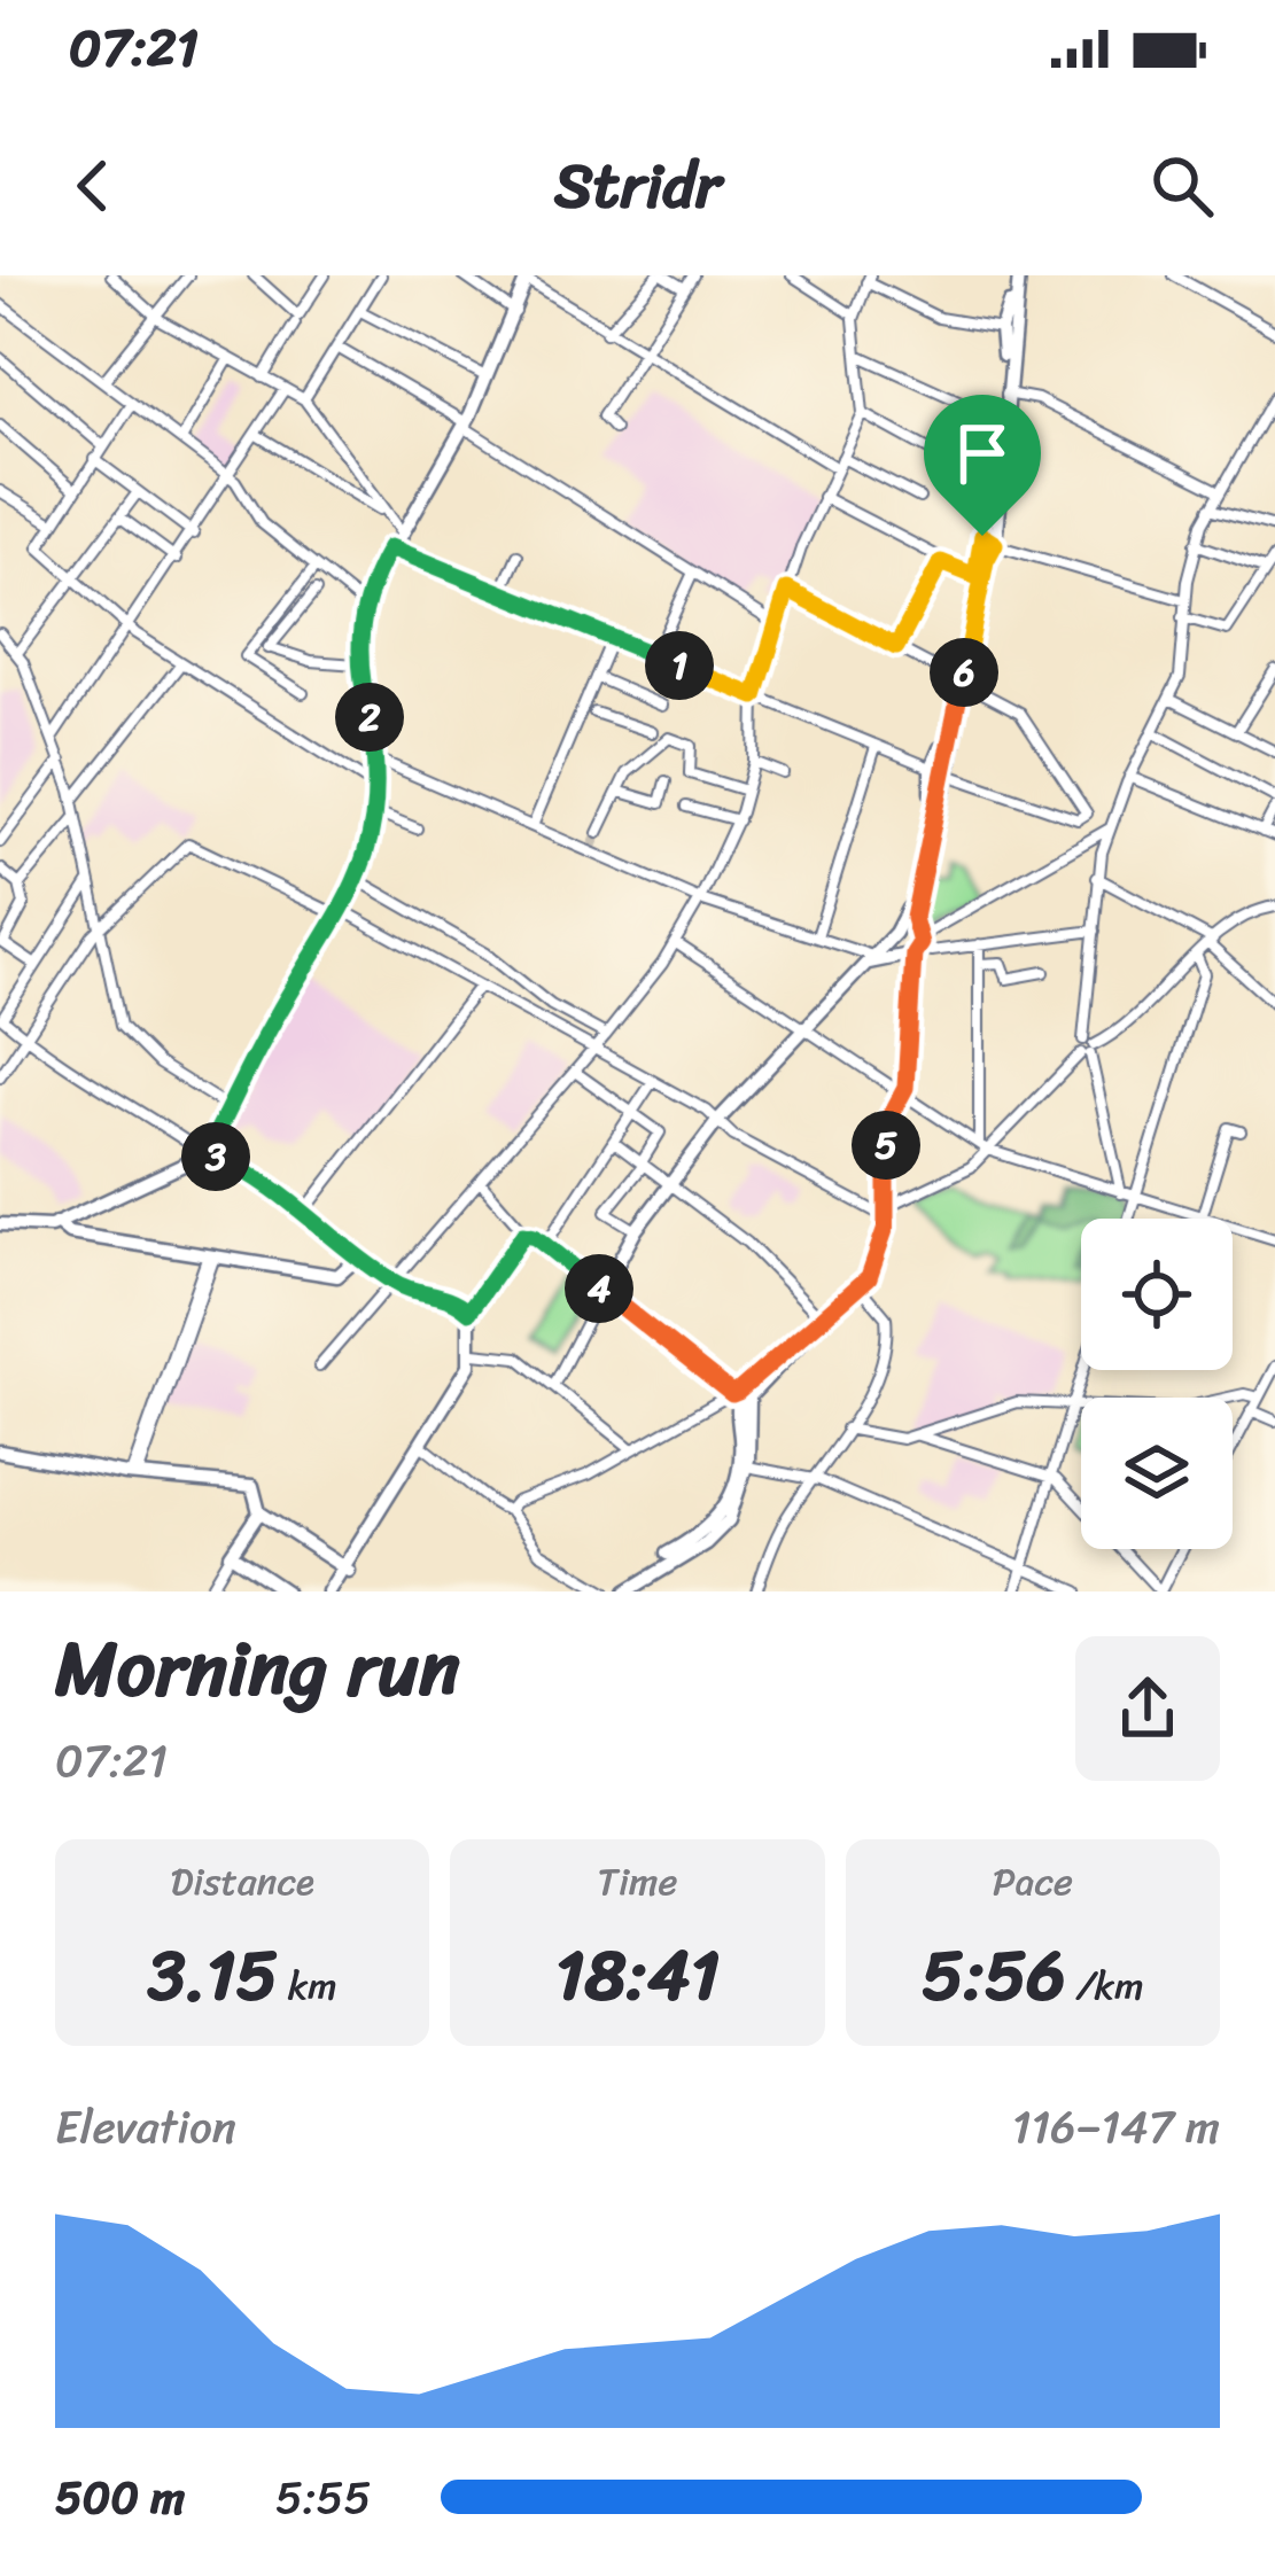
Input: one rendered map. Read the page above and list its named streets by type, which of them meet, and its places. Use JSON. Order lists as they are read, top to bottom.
{
  "page": {
    "status": "07:21",
    "header": "Stridr",
    "pins": [
      "1",
      "6",
      "2",
      "5",
      "3",
      "4"
    ],
    "heading": ["Morning run", "07:21"],
    "stats": [
      ["Distance", "3.15 km"],
      ["Time", "18:41"],
      ["Pace", "5:56 /km"]
    ],
    "chart": ["Elevation", "116–147 m"],
    "list": [
      {
        "name": "500 m",
        "note": "5:55"
      }
    ]
  }
}
